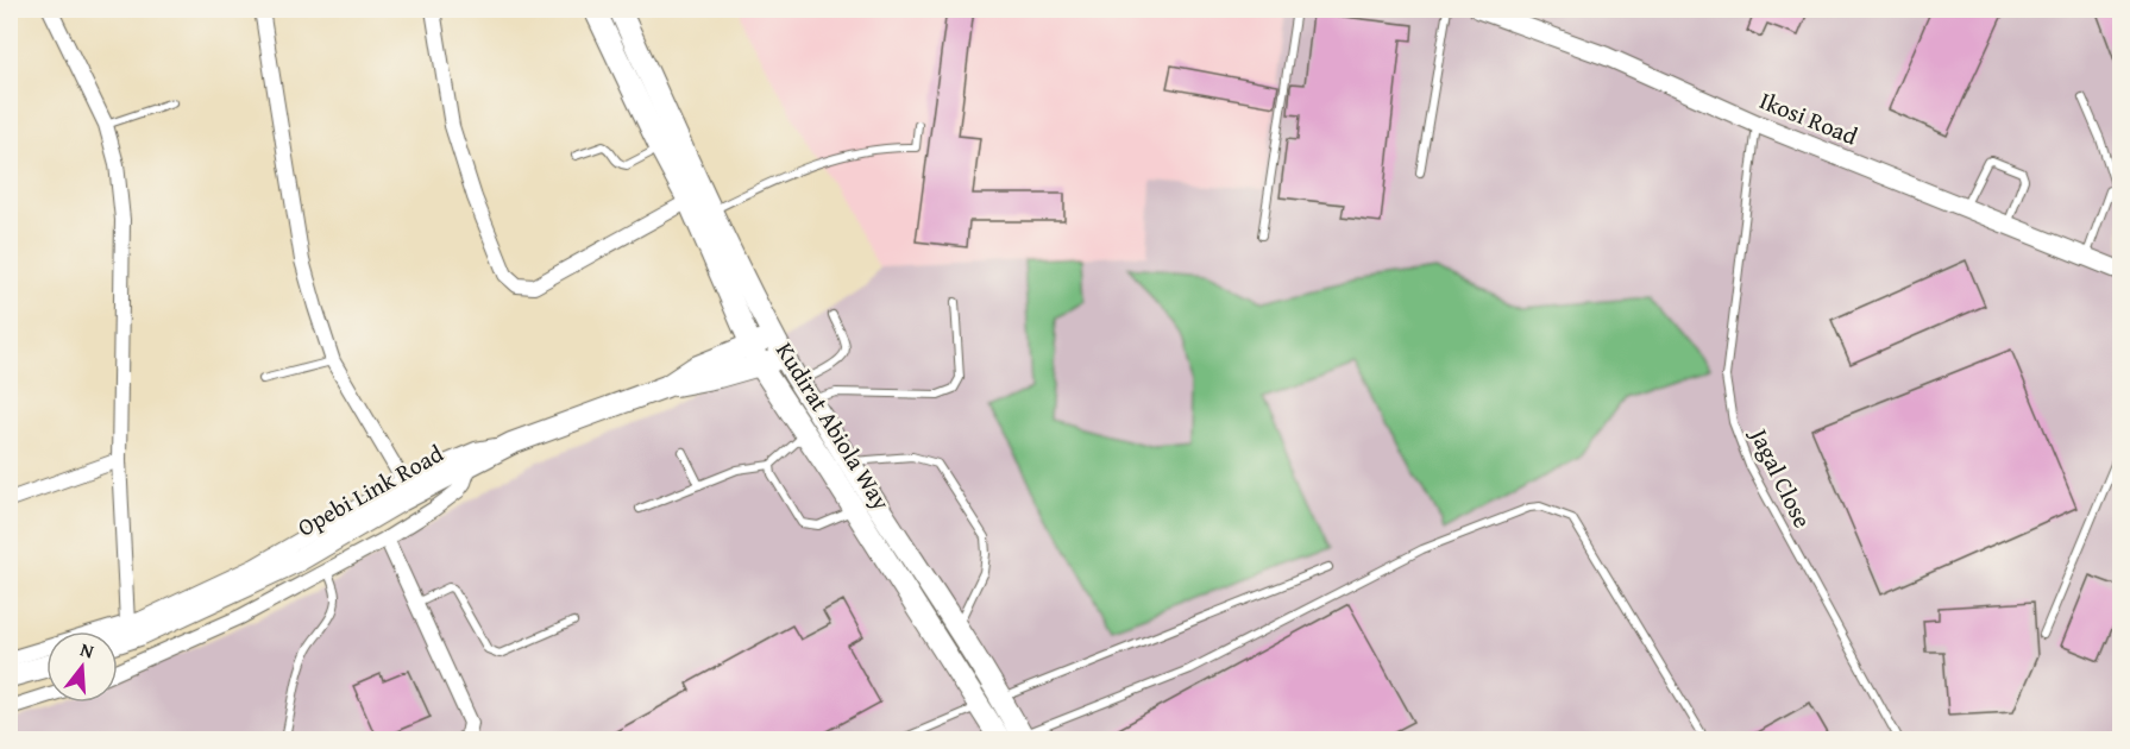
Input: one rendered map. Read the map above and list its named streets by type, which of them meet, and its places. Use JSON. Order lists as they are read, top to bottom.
{
  "streets": {
    "main road": ["Kudirat Abiola Way", "Opebi Link Road"],
    "street": ["Ikosi Road"],
    "lane": ["Jagal Close"]
  },
  "crossings": [
    ["Ikosi Road", "Jagal Close"],
    ["Kudirat Abiola Way", "Opebi Link Road"]
  ],
  "north": "top"
}
